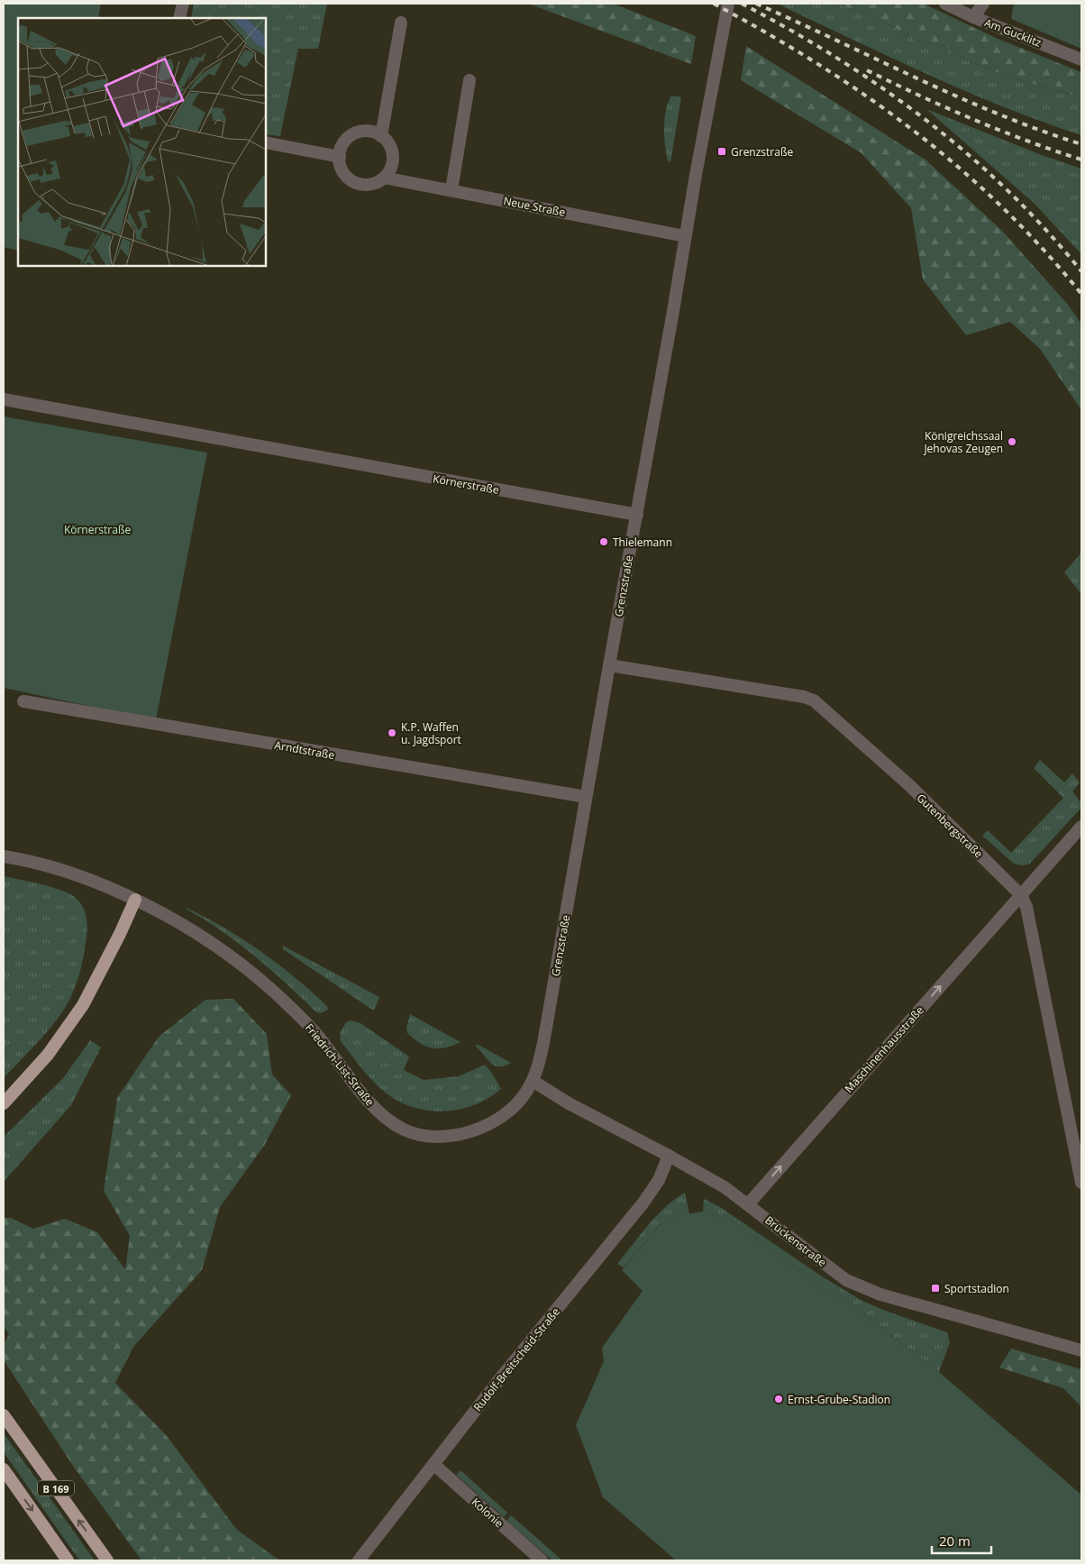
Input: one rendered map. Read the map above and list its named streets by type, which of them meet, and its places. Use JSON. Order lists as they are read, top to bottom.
{
  "streets": {
    "highway": ["B 169"],
    "street": [
      "Am Gucklitz",
      "Neue Straße",
      "Körnerstraße",
      "Grenzstraße",
      "Arndtstraße",
      "Gutenbergstraße",
      "Maschinenhausstraße",
      "Friedrich-List-Straße",
      "Brückenstraße",
      "Rudolf-Breitscheid-Straße",
      "Kolonie"
    ]
  },
  "crossings": [
    ["Neue Straße", "Grenzstraße"],
    ["Körnerstraße", "Grenzstraße"],
    ["Grenzstraße", "Arndtstraße"],
    ["Grenzstraße", "Gutenbergstraße"],
    ["Grenzstraße", "Friedrich-List-Straße"],
    ["Grenzstraße", "Brückenstraße"],
    ["Gutenbergstraße", "Maschinenhausstraße"],
    ["Maschinenhausstraße", "Brückenstraße"],
    ["Friedrich-List-Straße", "Brückenstraße"],
    ["Brückenstraße", "Rudolf-Breitscheid-Straße"],
    ["Rudolf-Breitscheid-Straße", "Kolonie"]
  ],
  "one_way": ["Maschinenhausstraße"],
  "parks": ["Körnerstraße"],
  "places": {
    "transit": ["Grenzstraße", "Sportstadion"],
    "other": [
      "Königreichssaal Jehovas Zeugen",
      "Thielemann",
      "K.P. Waffen u. Jagdsport",
      "Ernst-Grube-Stadion"
    ]
  },
  "scale_bar": "20 m"
}
